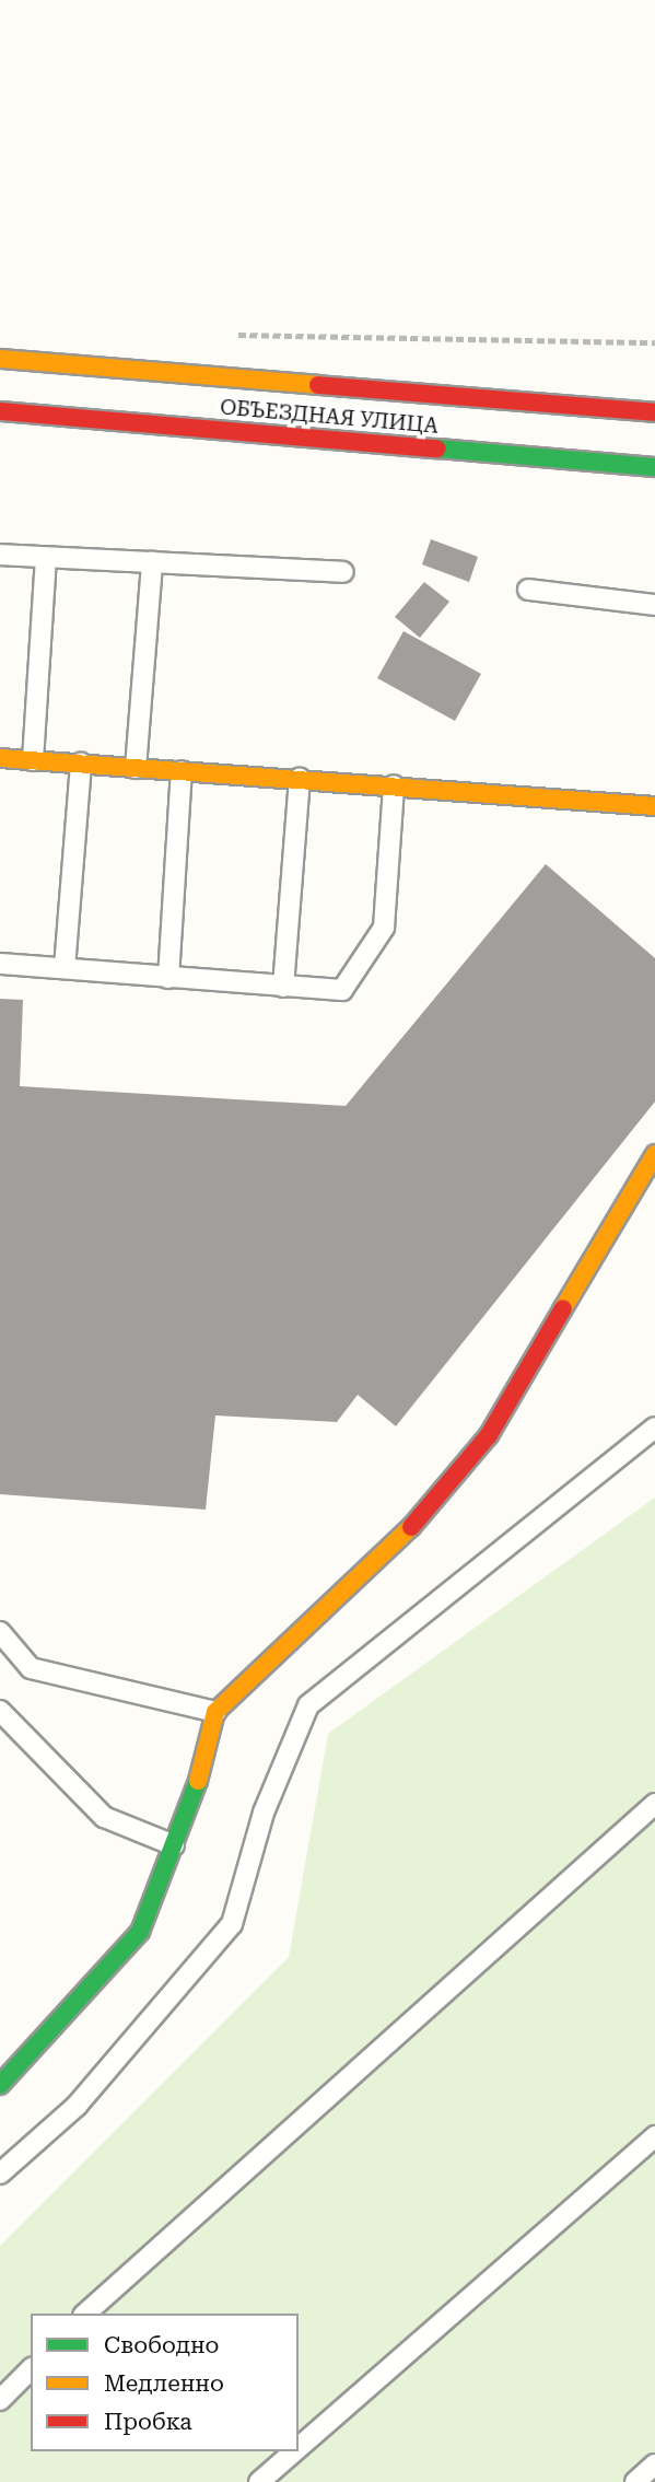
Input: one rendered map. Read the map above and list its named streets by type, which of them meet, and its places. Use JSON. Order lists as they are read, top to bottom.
{
  "streets": {
    "street": ["ОБЪЕЗДНАЯ УЛИЦА"]
  },
  "legend": ["Свободно", "Медленно", "Пробка"]
}
